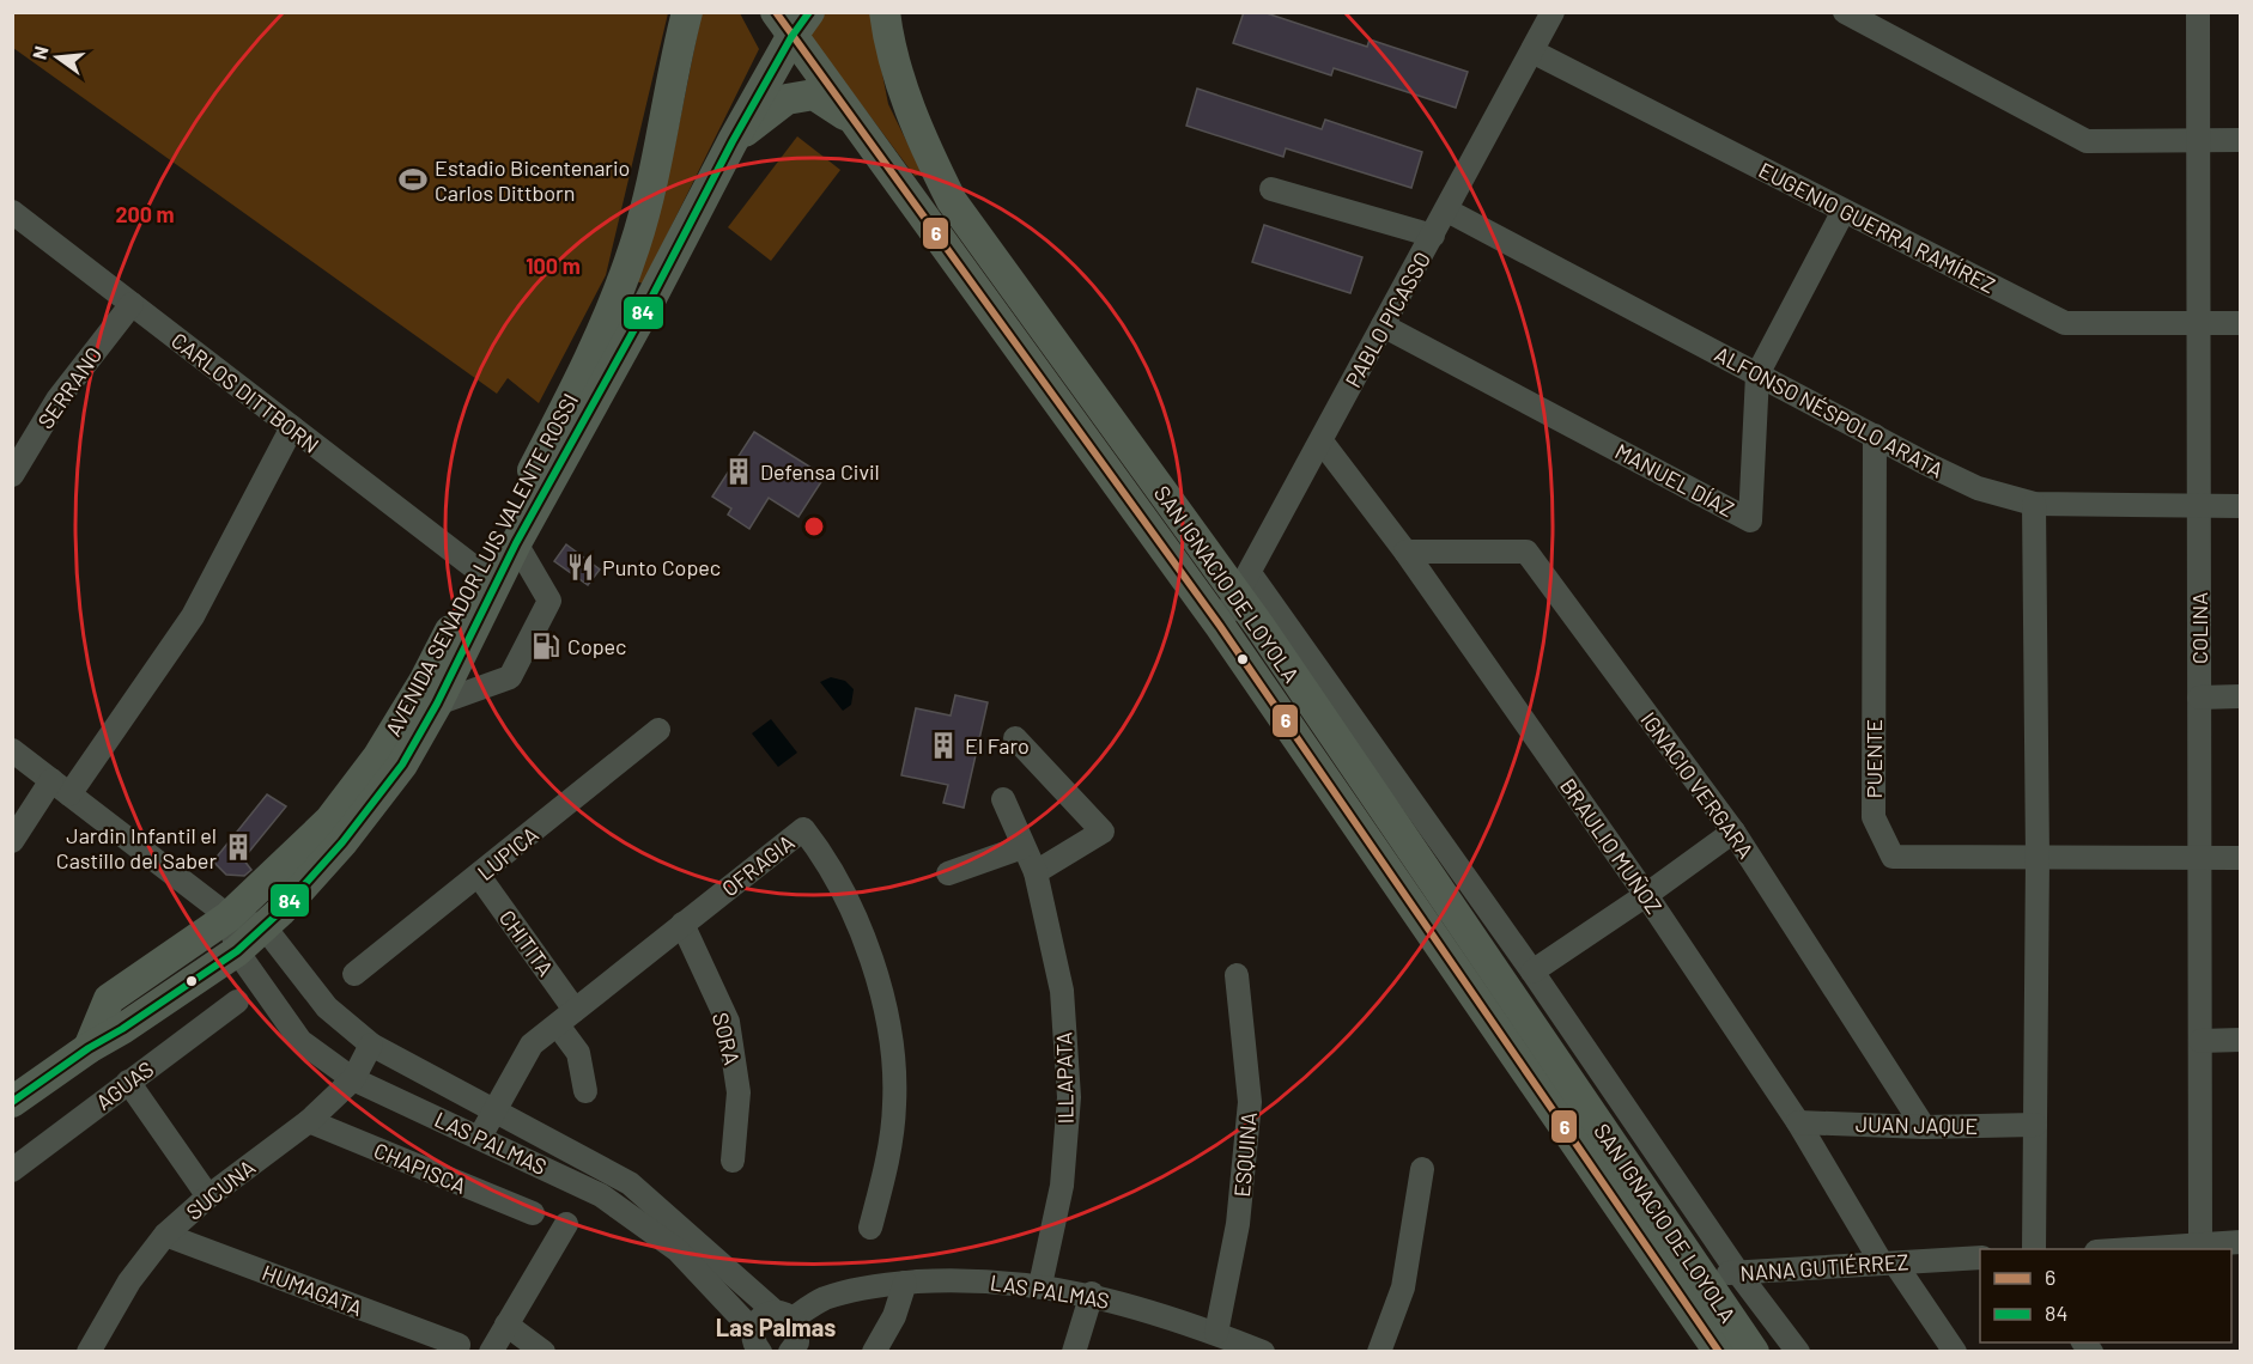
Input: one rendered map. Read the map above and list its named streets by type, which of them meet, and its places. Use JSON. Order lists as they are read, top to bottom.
{
  "streets": {
    "main road": ["AVENIDA SENADOR LUIS VALENTE ROSSI", "SAN IGNACIO DE LOYOLA"],
    "street": [
      "EUGENIO GUERRA RAMÍREZ",
      "PABLO PICASSO",
      "SERRANO",
      "CARLOS DITTBORN",
      "ALFONSO NÉSPOLO ARATA",
      "MANUEL DÍAZ",
      "COLINA",
      "PUENTE",
      "IGNACIO VERGARA",
      "BRAULIO MUÑOZ",
      "LUPICA",
      "OFRAGIA",
      "CHITITA",
      "SORA",
      "ILLAPATA",
      "AGUAS",
      "JUAN JAQUE",
      "LAS PALMAS",
      "ESQUINA",
      "CHAPISCA",
      "SUCUNA",
      "NANA GUTIÉRREZ",
      "HUMAGATA"
    ]
  },
  "crossings": [
    ["EUGENIO GUERRA RAMÍREZ", "PABLO PICASSO"],
    ["EUGENIO GUERRA RAMÍREZ", "MANUEL DÍAZ"],
    ["EUGENIO GUERRA RAMÍREZ", "COLINA"],
    ["PABLO PICASSO", "ALFONSO NÉSPOLO ARATA"],
    ["PABLO PICASSO", "MANUEL DÍAZ"],
    ["PABLO PICASSO", "SAN IGNACIO DE LOYOLA"],
    ["PABLO PICASSO", "BRAULIO MUÑOZ"],
    ["SERRANO", "CARLOS DITTBORN"],
    ["CARLOS DITTBORN", "AVENIDA SENADOR LUIS VALENTE ROSSI"],
    ["ALFONSO NÉSPOLO ARATA", "MANUEL DÍAZ"],
    ["ALFONSO NÉSPOLO ARATA", "COLINA"],
    ["ALFONSO NÉSPOLO ARATA", "PUENTE"],
    ["AVENIDA SENADOR LUIS VALENTE ROSSI", "SAN IGNACIO DE LOYOLA"],
    ["AVENIDA SENADOR LUIS VALENTE ROSSI", "LAS PALMAS"],
    ["SAN IGNACIO DE LOYOLA", "NANA GUTIÉRREZ"],
    ["COLINA", "PUENTE"],
    ["IGNACIO VERGARA", "BRAULIO MUÑOZ"],
    ["IGNACIO VERGARA", "JUAN JAQUE"],
    ["BRAULIO MUÑOZ", "JUAN JAQUE"],
    ["BRAULIO MUÑOZ", "NANA GUTIÉRREZ"],
    ["LUPICA", "CHITITA"],
    ["OFRAGIA", "CHITITA"],
    ["OFRAGIA", "SORA"],
    ["OFRAGIA", "LAS PALMAS"],
    ["ILLAPATA", "LAS PALMAS"],
    ["LAS PALMAS", "ESQUINA"],
    ["LAS PALMAS", "SUCUNA"],
    ["CHAPISCA", "SUCUNA"],
    ["SUCUNA", "HUMAGATA"]
  ],
  "districts": ["Las Palmas"],
  "places": {
    "sports": ["Estadio Bicentenario Carlos Dittborn"],
    "building": ["Defensa Civil", "El Faro", "Jardin Infantil el Castillo del Saber"],
    "restaurant": ["Punto Copec"],
    "fuel station": ["Copec"]
  },
  "lines": ["transit line 6", "transit line 84"],
  "legend": ["6", "84"],
  "north": "left",
  "rings": ["200 m", "100 m"]
}
